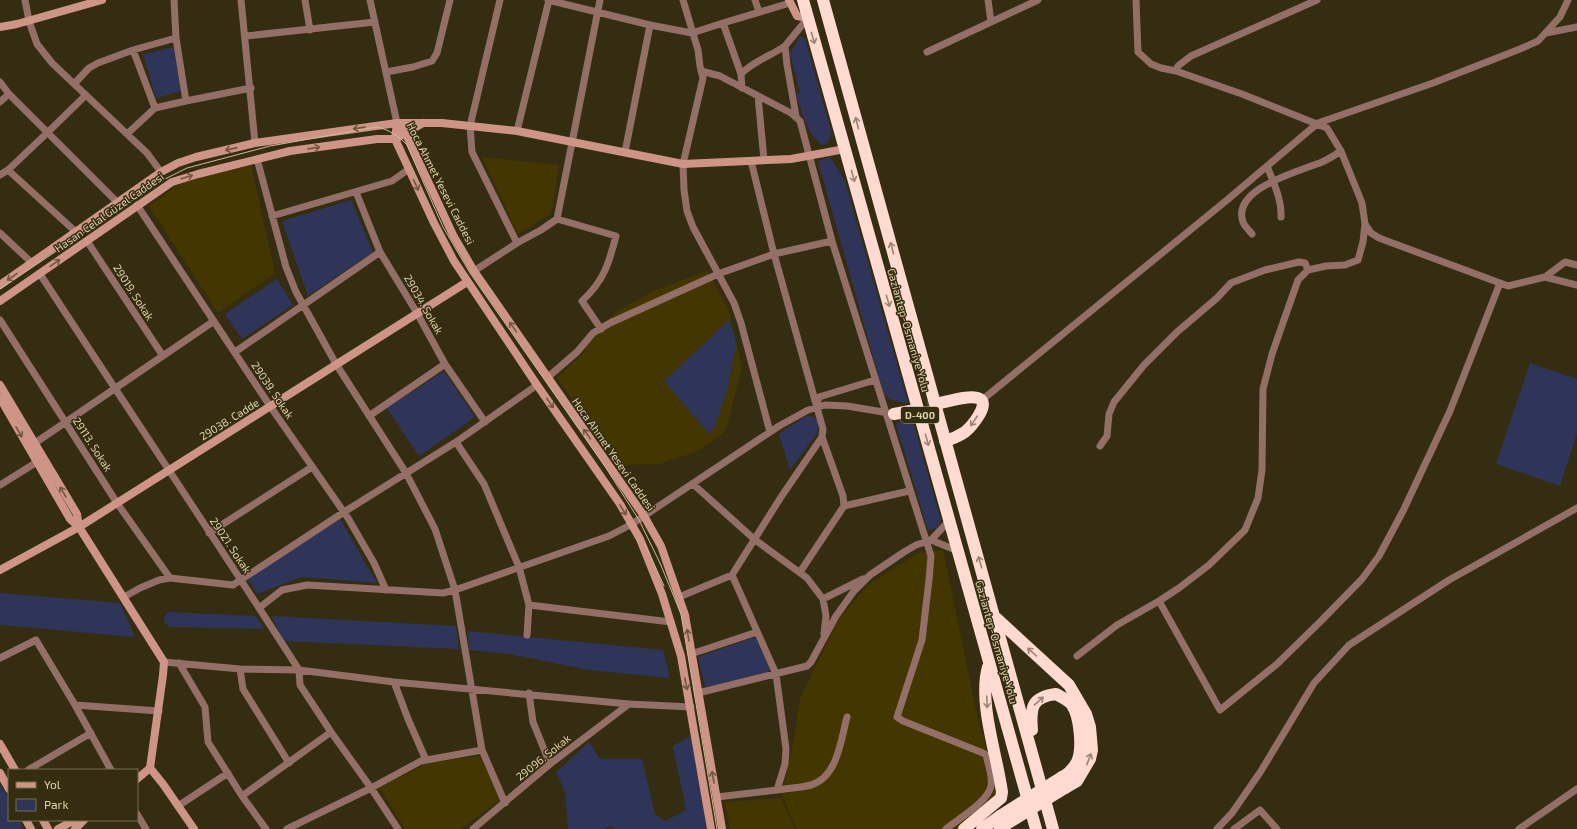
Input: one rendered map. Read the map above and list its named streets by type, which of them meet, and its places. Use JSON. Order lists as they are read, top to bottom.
{
  "streets": {
    "highway": ["Gaziantep-Osmaniye Yolu", "D-400"],
    "street": [
      "Hoca Ahmet Yesevi Caddesi",
      "Hasan Celal Güzel Caddesi",
      "29019. Sokak",
      "29034. Sokak",
      "29039. Sokak",
      "29038. Cadde",
      "29113. Sokak",
      "29021. Sokak",
      "29096. Sokak"
    ]
  },
  "crossings": [
    ["Hoca Ahmet Yesevi Caddesi", "Hasan Celal Güzel Caddesi"],
    ["Hoca Ahmet Yesevi Caddesi", "29038. Cadde"],
    ["Hasan Celal Güzel Caddesi", "29019. Sokak"],
    ["Hasan Celal Güzel Caddesi", "Gaziantep-Osmaniye Yolu"],
    ["Hasan Celal Güzel Caddesi", "29039. Sokak"],
    ["Hasan Celal Güzel Caddesi", "29021. Sokak"],
    ["29034. Sokak", "29038. Cadde"],
    ["29039. Sokak", "29038. Cadde"],
    ["29038. Cadde", "29113. Sokak"],
    ["29038. Cadde", "29021. Sokak"]
  ],
  "legend": ["Yol", "Park"]
}
